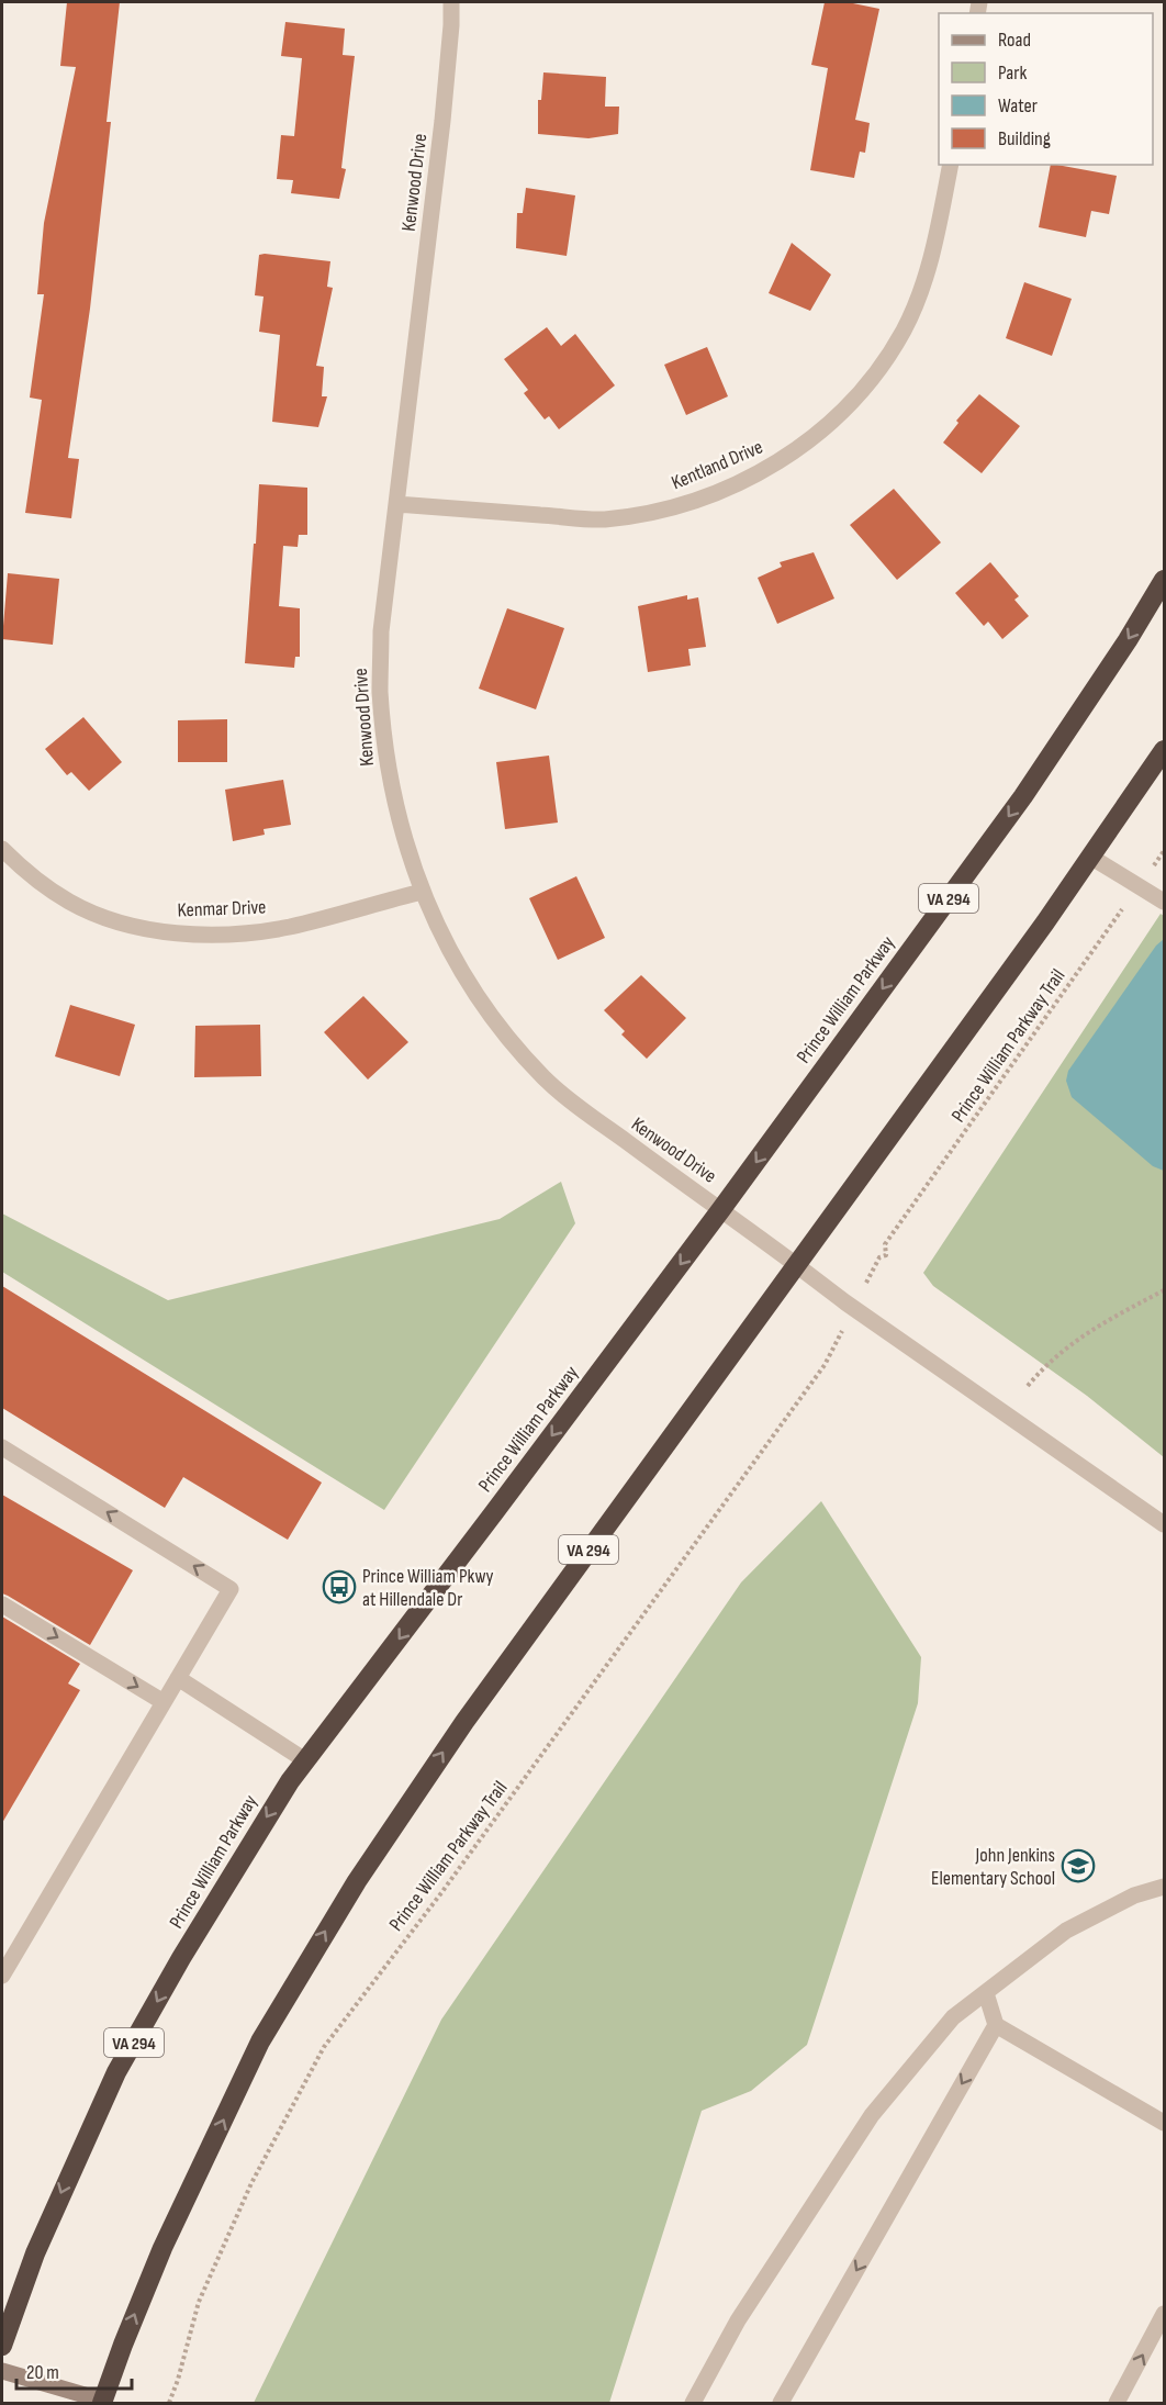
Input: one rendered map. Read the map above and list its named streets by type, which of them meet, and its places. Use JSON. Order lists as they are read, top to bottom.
{
  "streets": {
    "highway": ["VA 294", "Prince William Parkway"],
    "street": ["Kenwood Drive", "Kentland Drive", "Kenmar Drive"],
    "path": ["Prince William Parkway Trail"]
  },
  "crossings": [
    ["Kenwood Drive", "Kentland Drive"],
    ["Kenwood Drive", "VA 294"],
    ["Kenwood Drive", "Kenmar Drive"],
    ["Kenwood Drive", "Prince William Parkway"]
  ],
  "places": {
    "bus stop": ["Prince William Pkwy at Hillendale Dr"],
    "school or university": ["John Jenkins Elementary School"]
  },
  "legend": [
    "Road",
    "Park",
    "Water",
    "Building"
  ],
  "scale_bar": "20 m"
}
